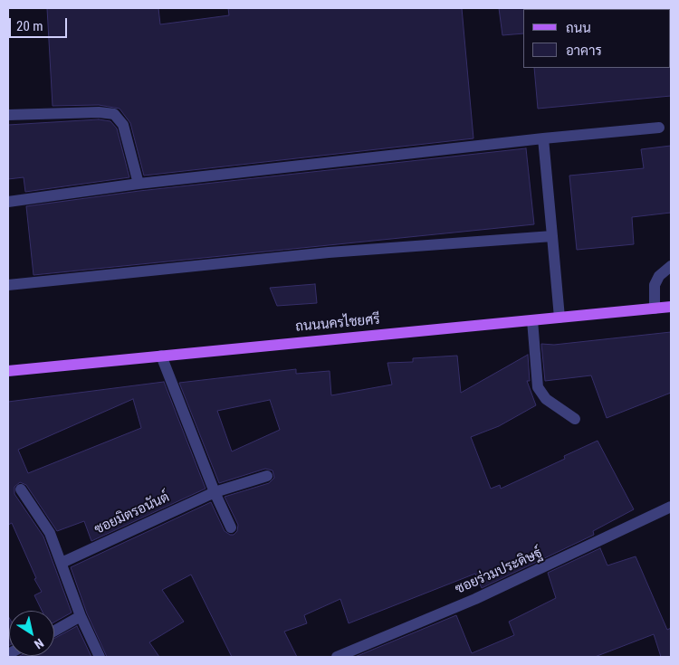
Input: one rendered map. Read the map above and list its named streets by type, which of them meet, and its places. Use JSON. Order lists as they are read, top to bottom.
{
  "streets": {
    "main road": ["ถนนนครไชยศรี"],
    "street": ["ซอยมิตรอนันต์", "ซอยร่วมประดิษฐ์"]
  },
  "legend": ["ถนน", "อาคาร"],
  "scale_bar": "20 m",
  "north": "bottom right"
}
